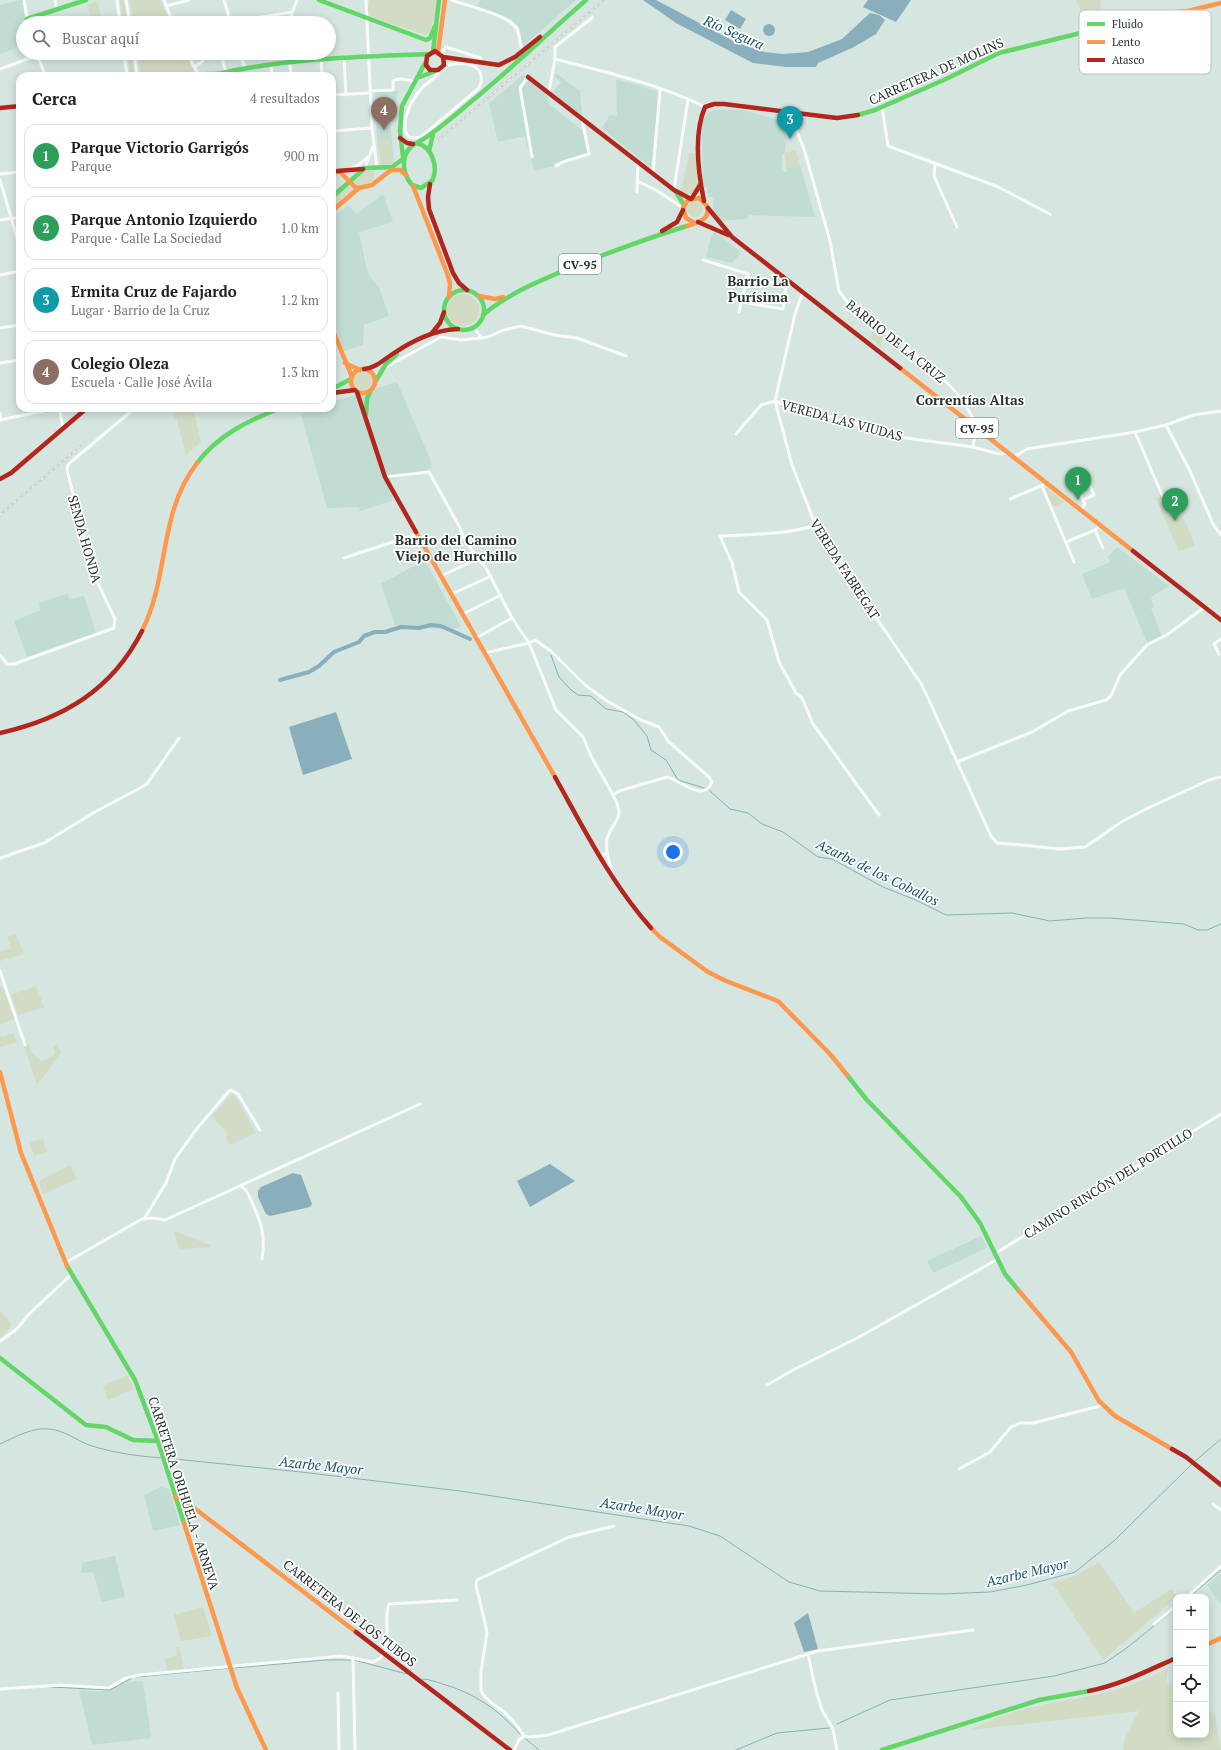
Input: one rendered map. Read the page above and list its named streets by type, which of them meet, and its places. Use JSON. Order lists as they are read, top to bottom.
{
  "streets": {
    "main road": [
      "CARRETERA DE MOLINS",
      "CV-95",
      "CARRETERA ORIHUELA - ARNEVA",
      "CARRETERA DE LOS TUBOS"
    ],
    "street": [
      "BARRIO DE LA CRUZ",
      "VEREDA LAS VIUDAS",
      "SENDA HONDA",
      "VEREDA FABREGAT",
      "CAMINO RINCÓN DEL PORTILLO"
    ]
  },
  "crossings": [
    ["CARRETERA DE MOLINS", "BARRIO DE LA CRUZ"],
    ["CV-95", "BARRIO DE LA CRUZ"],
    ["CV-95", "VEREDA LAS VIUDAS"],
    ["CV-95", "VEREDA FABREGAT"],
    ["VEREDA LAS VIUDAS", "VEREDA FABREGAT"],
    ["CARRETERA ORIHUELA - ARNEVA", "CARRETERA DE LOS TUBOS"]
  ],
  "districts": ["Barrio La Purísima", "Correntías Altas", "Barrio del Camino Viejo de Hurchillo"],
  "water": ["Río Segura", "Azarbe de los Coballos", "Azarbe Mayor"],
  "legend": ["Fluido", "Lento", "Atasco"],
  "page": {
    "search": "Buscar aquí",
    "heading": ["Cerca", "4 resultados"],
    "pins": [
      "4",
      "3",
      "1",
      "2"
    ],
    "list": [
      {
        "mark": "1",
        "name": "Parque Victorio Garrigós",
        "note": "Parque",
        "value": "900 m"
      },
      {
        "mark": "2",
        "name": "Parque Antonio Izquierdo",
        "note": "Parque · Calle La Sociedad",
        "value": "1.0 km"
      },
      {
        "mark": "3",
        "name": "Ermita Cruz de Fajardo",
        "note": "Lugar · Barrio de la Cruz",
        "value": "1.2 km"
      },
      {
        "mark": "4",
        "name": "Colegio Oleza",
        "note": "Escuela · Calle José Ávila",
        "value": "1.3 km"
      }
    ],
    "map_buttons": ["+", "−"]
  }
}
